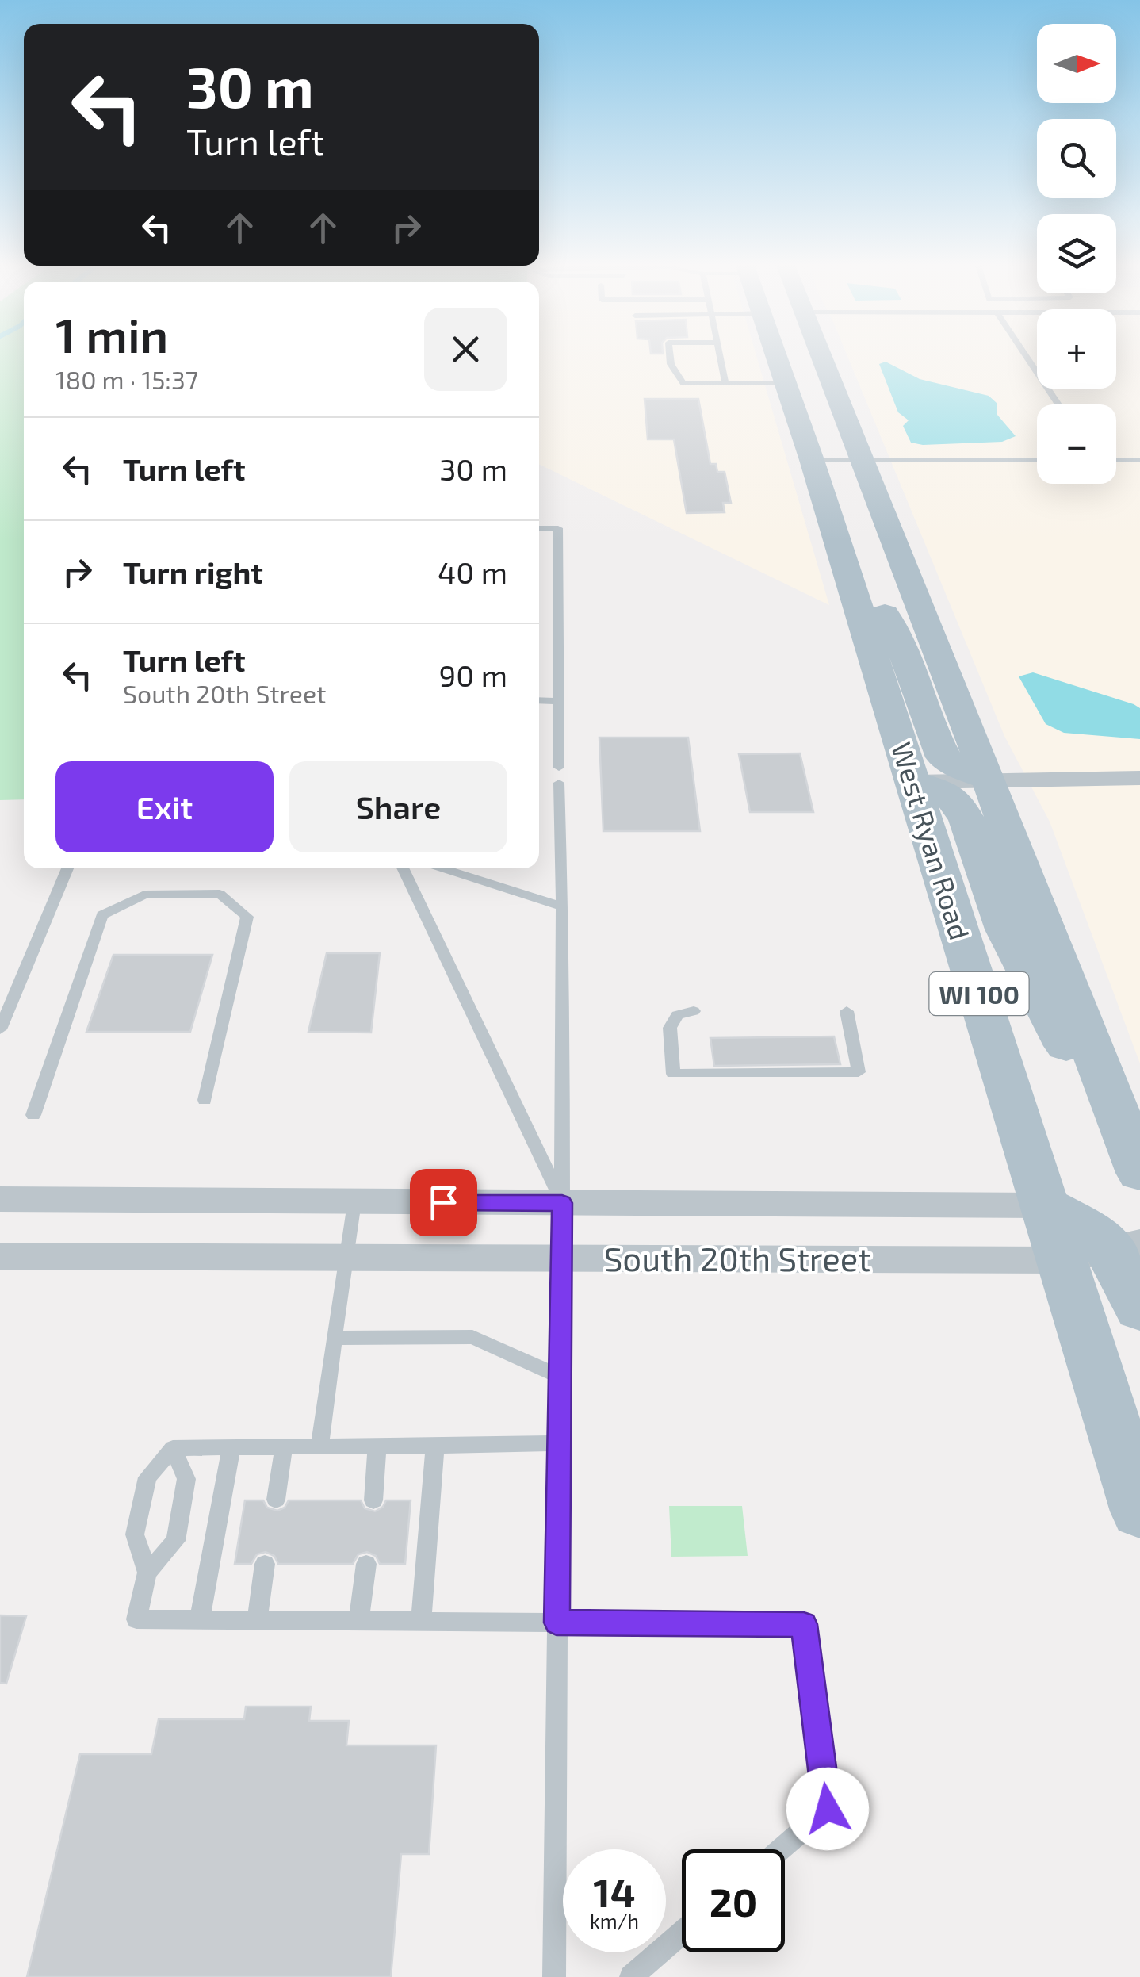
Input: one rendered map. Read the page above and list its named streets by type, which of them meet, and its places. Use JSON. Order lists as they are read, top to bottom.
{
  "streets": {
    "main road": ["West Ryan Road", "WI 100"],
    "street": ["South 20th Street"]
  },
  "crossings": [
    ["West Ryan Road", "South 20th Street"]
  ],
  "north": "right",
  "page": {
    "map_buttons": ["+", "−"],
    "turn": ["30 m", "Turn left"],
    "heading": ["1 min", "180 m · 15:37"],
    "list": [
      {
        "name": "Turn left",
        "value": "30 m"
      },
      {
        "name": "Turn right",
        "value": "40 m"
      },
      {
        "name": "Turn left",
        "note": "South 20th Street",
        "value": "90 m"
      }
    ],
    "buttons": ["Exit", "Share"],
    "speed": "14 km/h",
    "limit": "20"
  }
}
